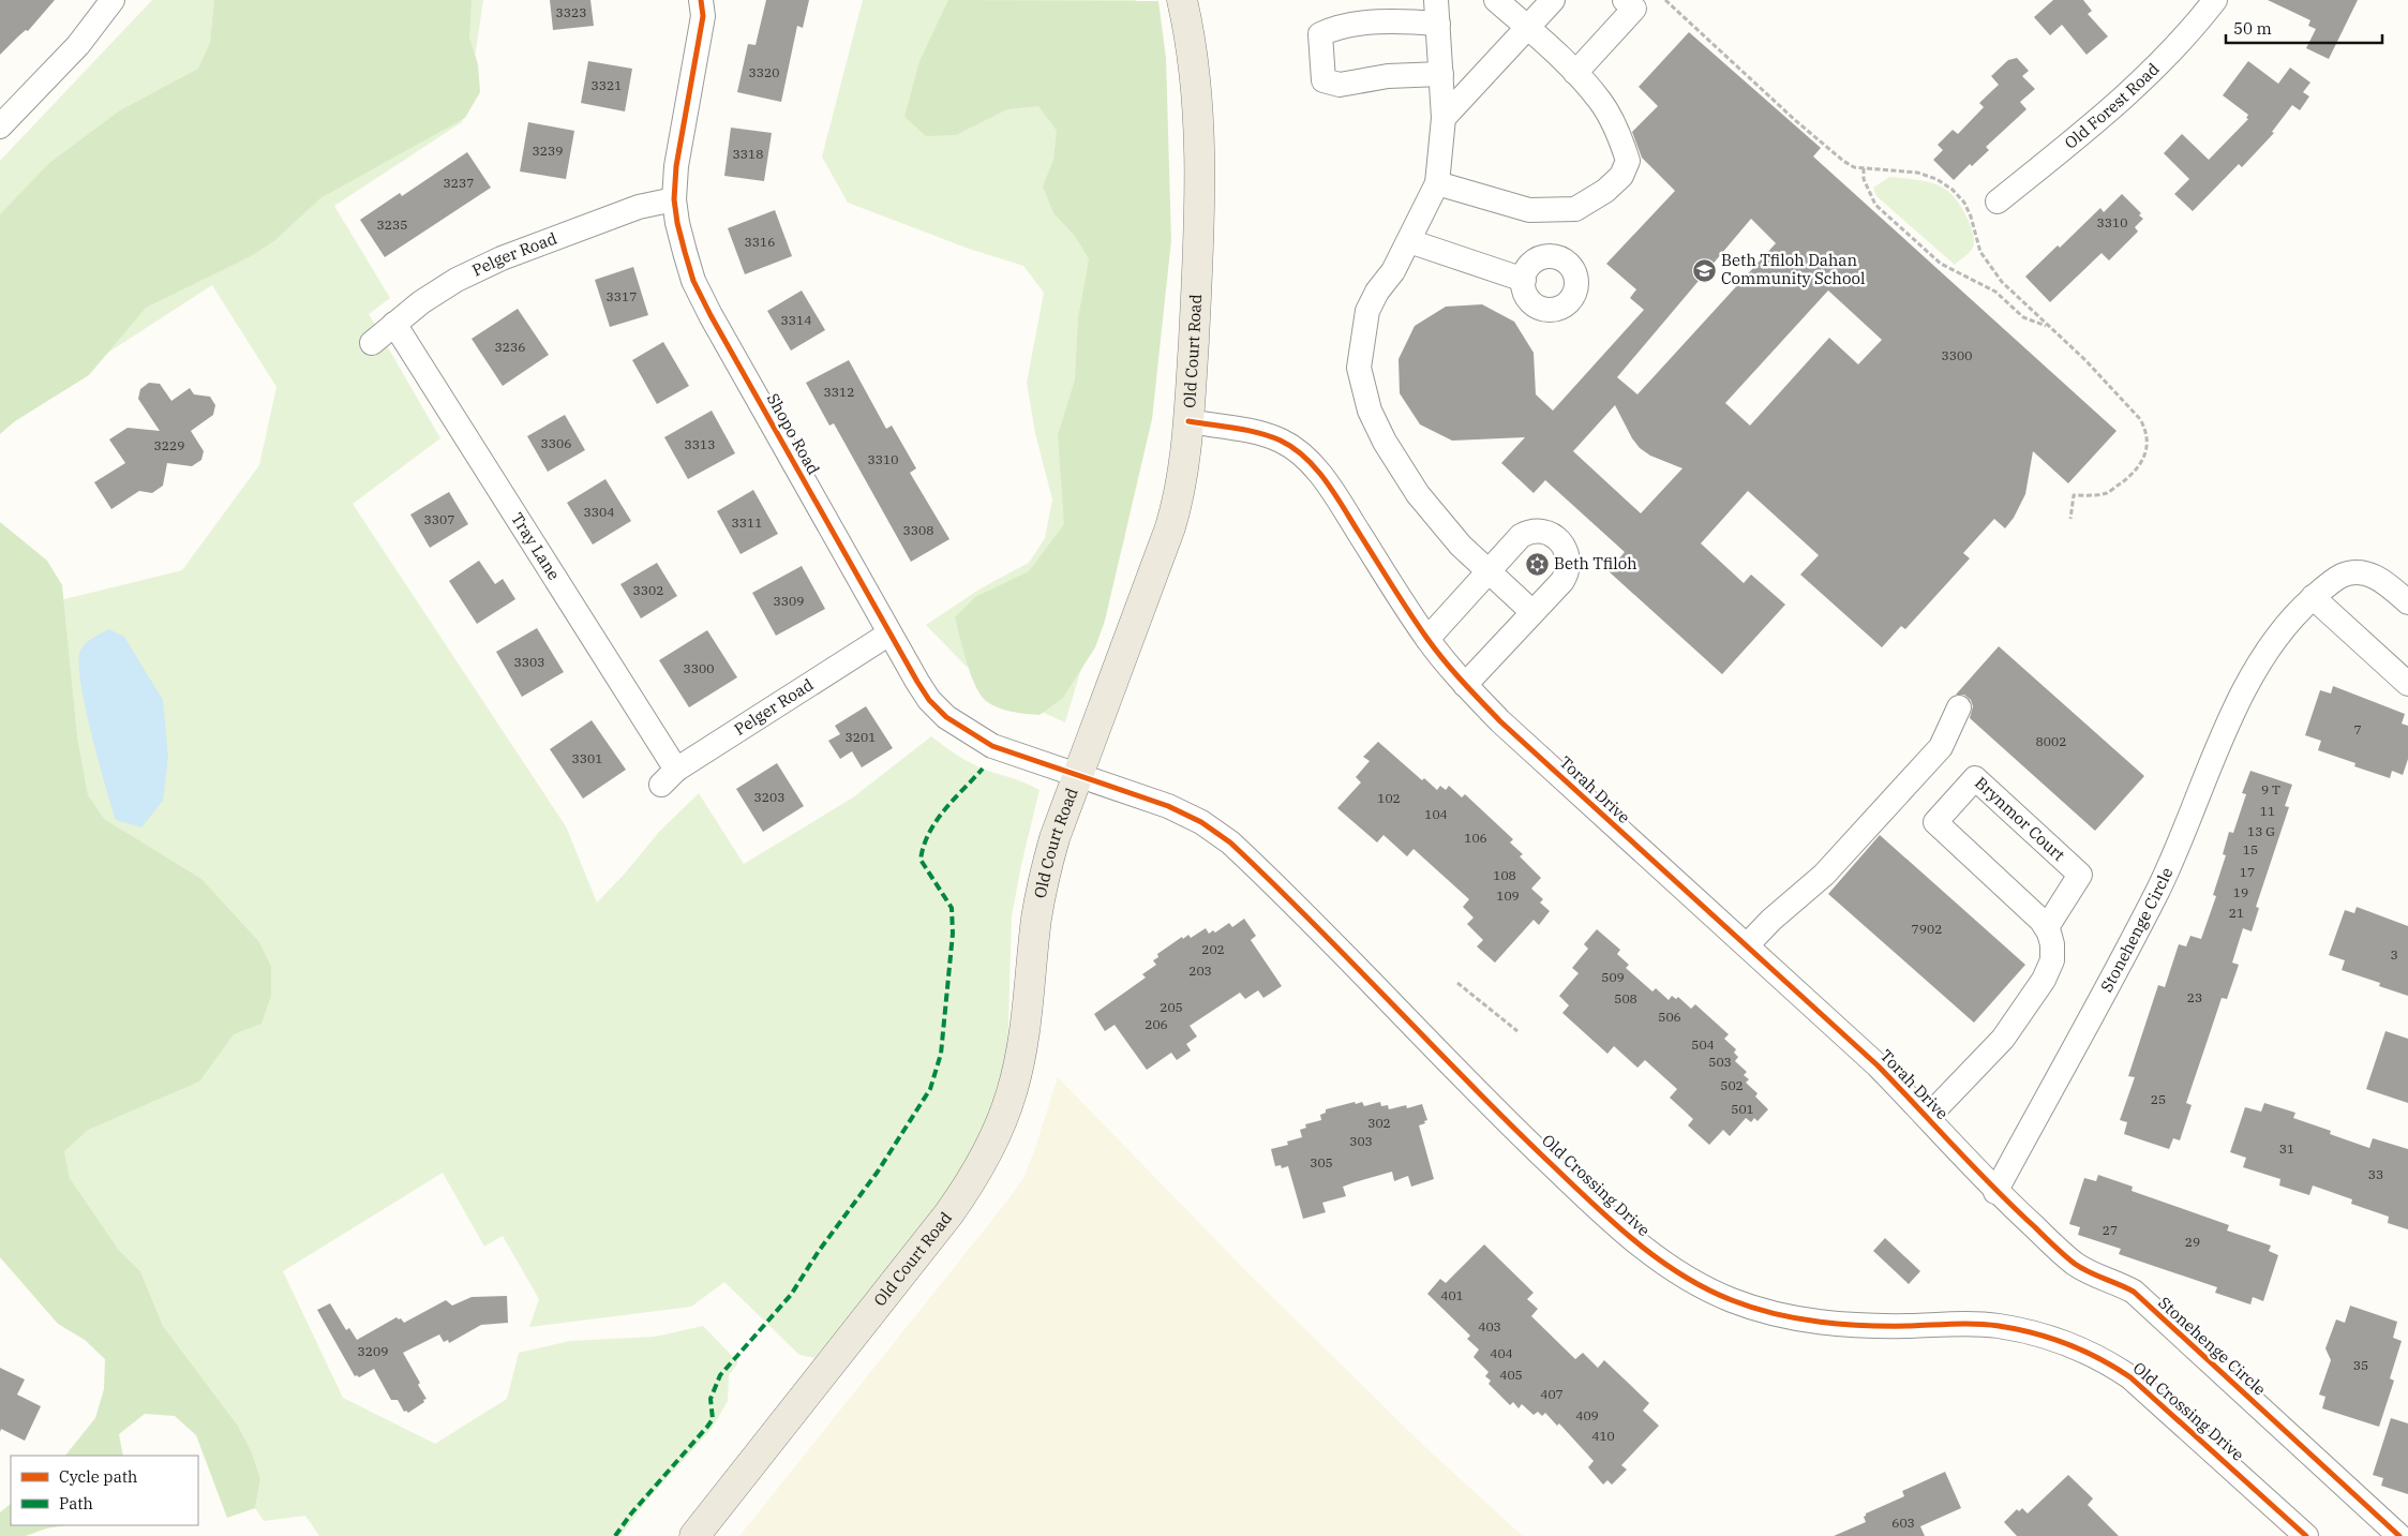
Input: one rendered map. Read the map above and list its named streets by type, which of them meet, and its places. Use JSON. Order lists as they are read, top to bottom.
{
  "streets": {
    "main road": ["Old Court Road"],
    "street": [
      "Old Forest Road",
      "Pelger Road",
      "Shopo Road",
      "Tray Lane",
      "Torah Drive",
      "Brynmor Court",
      "Stonehenge Circle",
      "Old Crossing Drive"
    ]
  },
  "crossings": [
    ["Pelger Road", "Shopo Road"],
    ["Pelger Road", "Tray Lane"],
    ["Old Court Road", "Shopo Road"],
    ["Old Court Road", "Torah Drive"],
    ["Old Court Road", "Old Crossing Drive"],
    ["Shopo Road", "Old Crossing Drive"],
    ["Torah Drive", "Stonehenge Circle"]
  ],
  "places": {
    "school or university": ["Beth Tfiloh Dahan Community School"],
    "synagogue": ["Beth Tfiloh"]
  },
  "house_numbers": [
    "3323",
    "3320",
    "3321",
    "3239",
    "3318",
    "3237",
    "3310",
    "3235",
    "3316",
    "3317",
    "3314",
    "3236",
    "3300",
    "3312",
    "3306",
    "3313",
    "3229",
    "3310",
    "3304",
    "3307",
    "3311",
    "3308",
    "3302",
    "3309",
    "3303",
    "3300",
    "7",
    "3201",
    "8002",
    "3301",
    "9 T",
    "3203",
    "102",
    "11",
    "104",
    "13 G",
    "106",
    "15",
    "17",
    "108",
    "19",
    "109",
    "21",
    "7902",
    "202",
    "3",
    "203",
    "509",
    "23",
    "508",
    "205",
    "506",
    "206",
    "504",
    "503",
    "502",
    "25",
    "501",
    "302",
    "303",
    "31",
    "305",
    "33",
    "27",
    "29",
    "401",
    "403",
    "3209",
    "404",
    "35",
    "405",
    "407",
    "409",
    "410",
    "603"
  ],
  "legend": ["Cycle path", "Path"],
  "scale_bar": "50 m"
}
